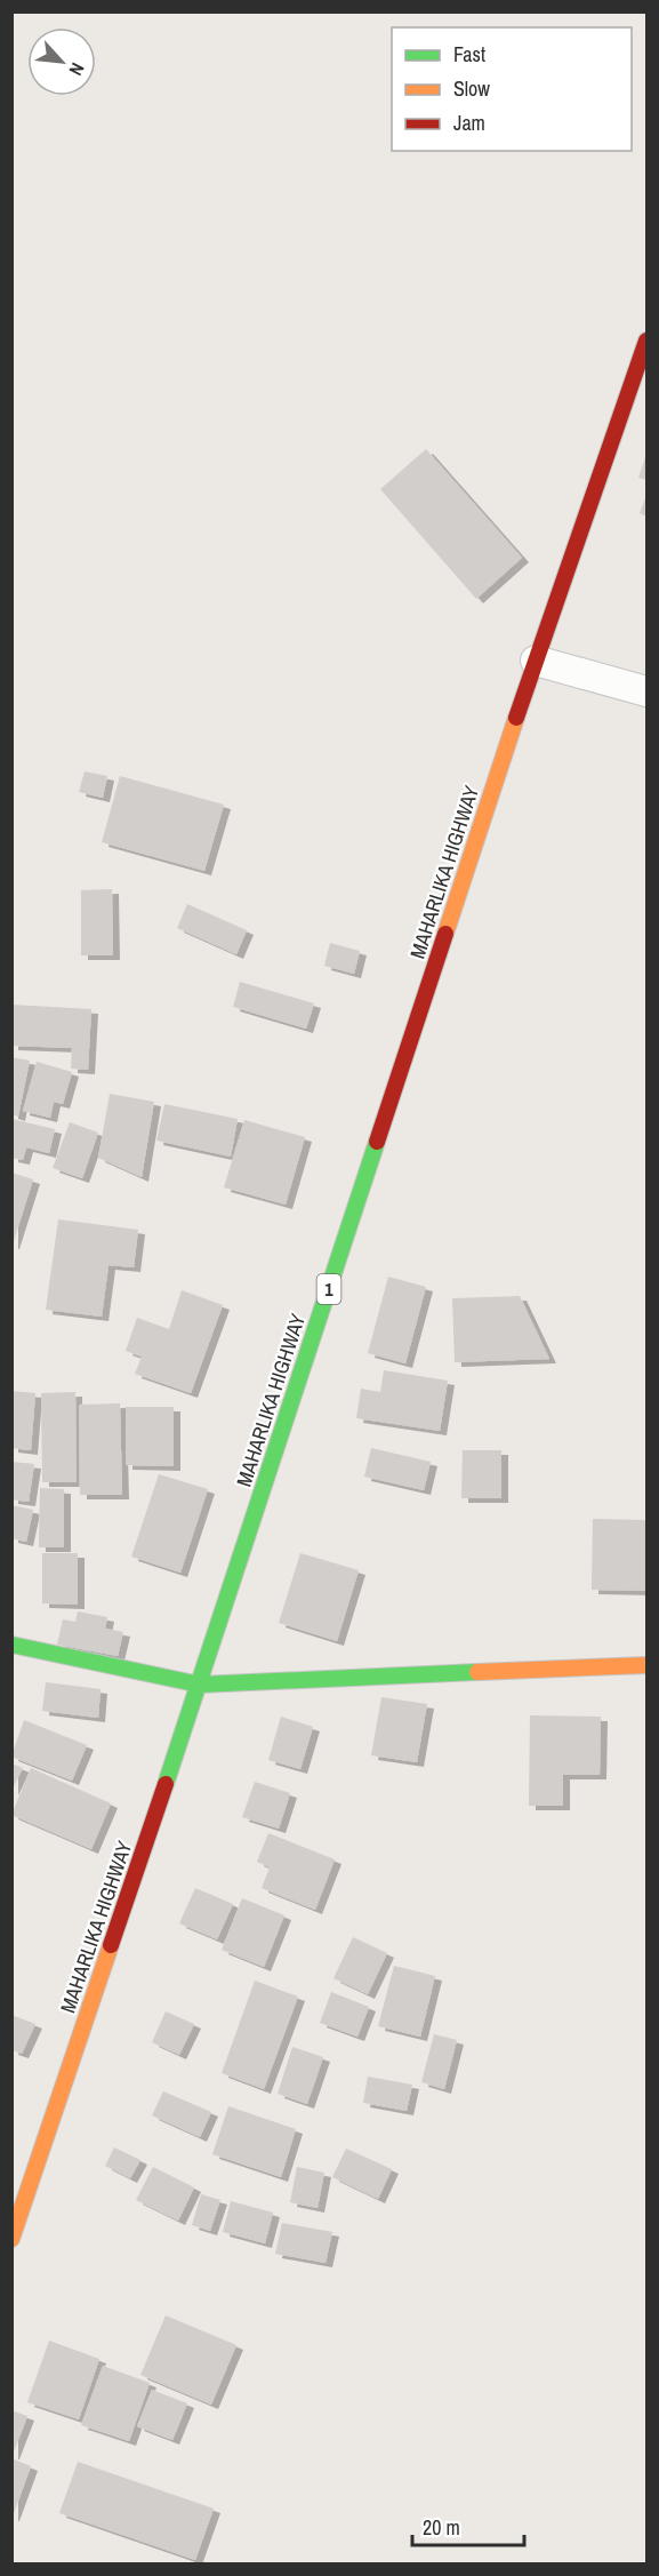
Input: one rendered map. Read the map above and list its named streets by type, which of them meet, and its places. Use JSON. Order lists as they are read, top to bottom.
{
  "streets": {
    "main road": ["MAHARLIKA HIGHWAY", "1"]
  },
  "legend": ["Fast", "Slow", "Jam"],
  "scale_bar": "20 m",
  "north": "bottom right"
}
